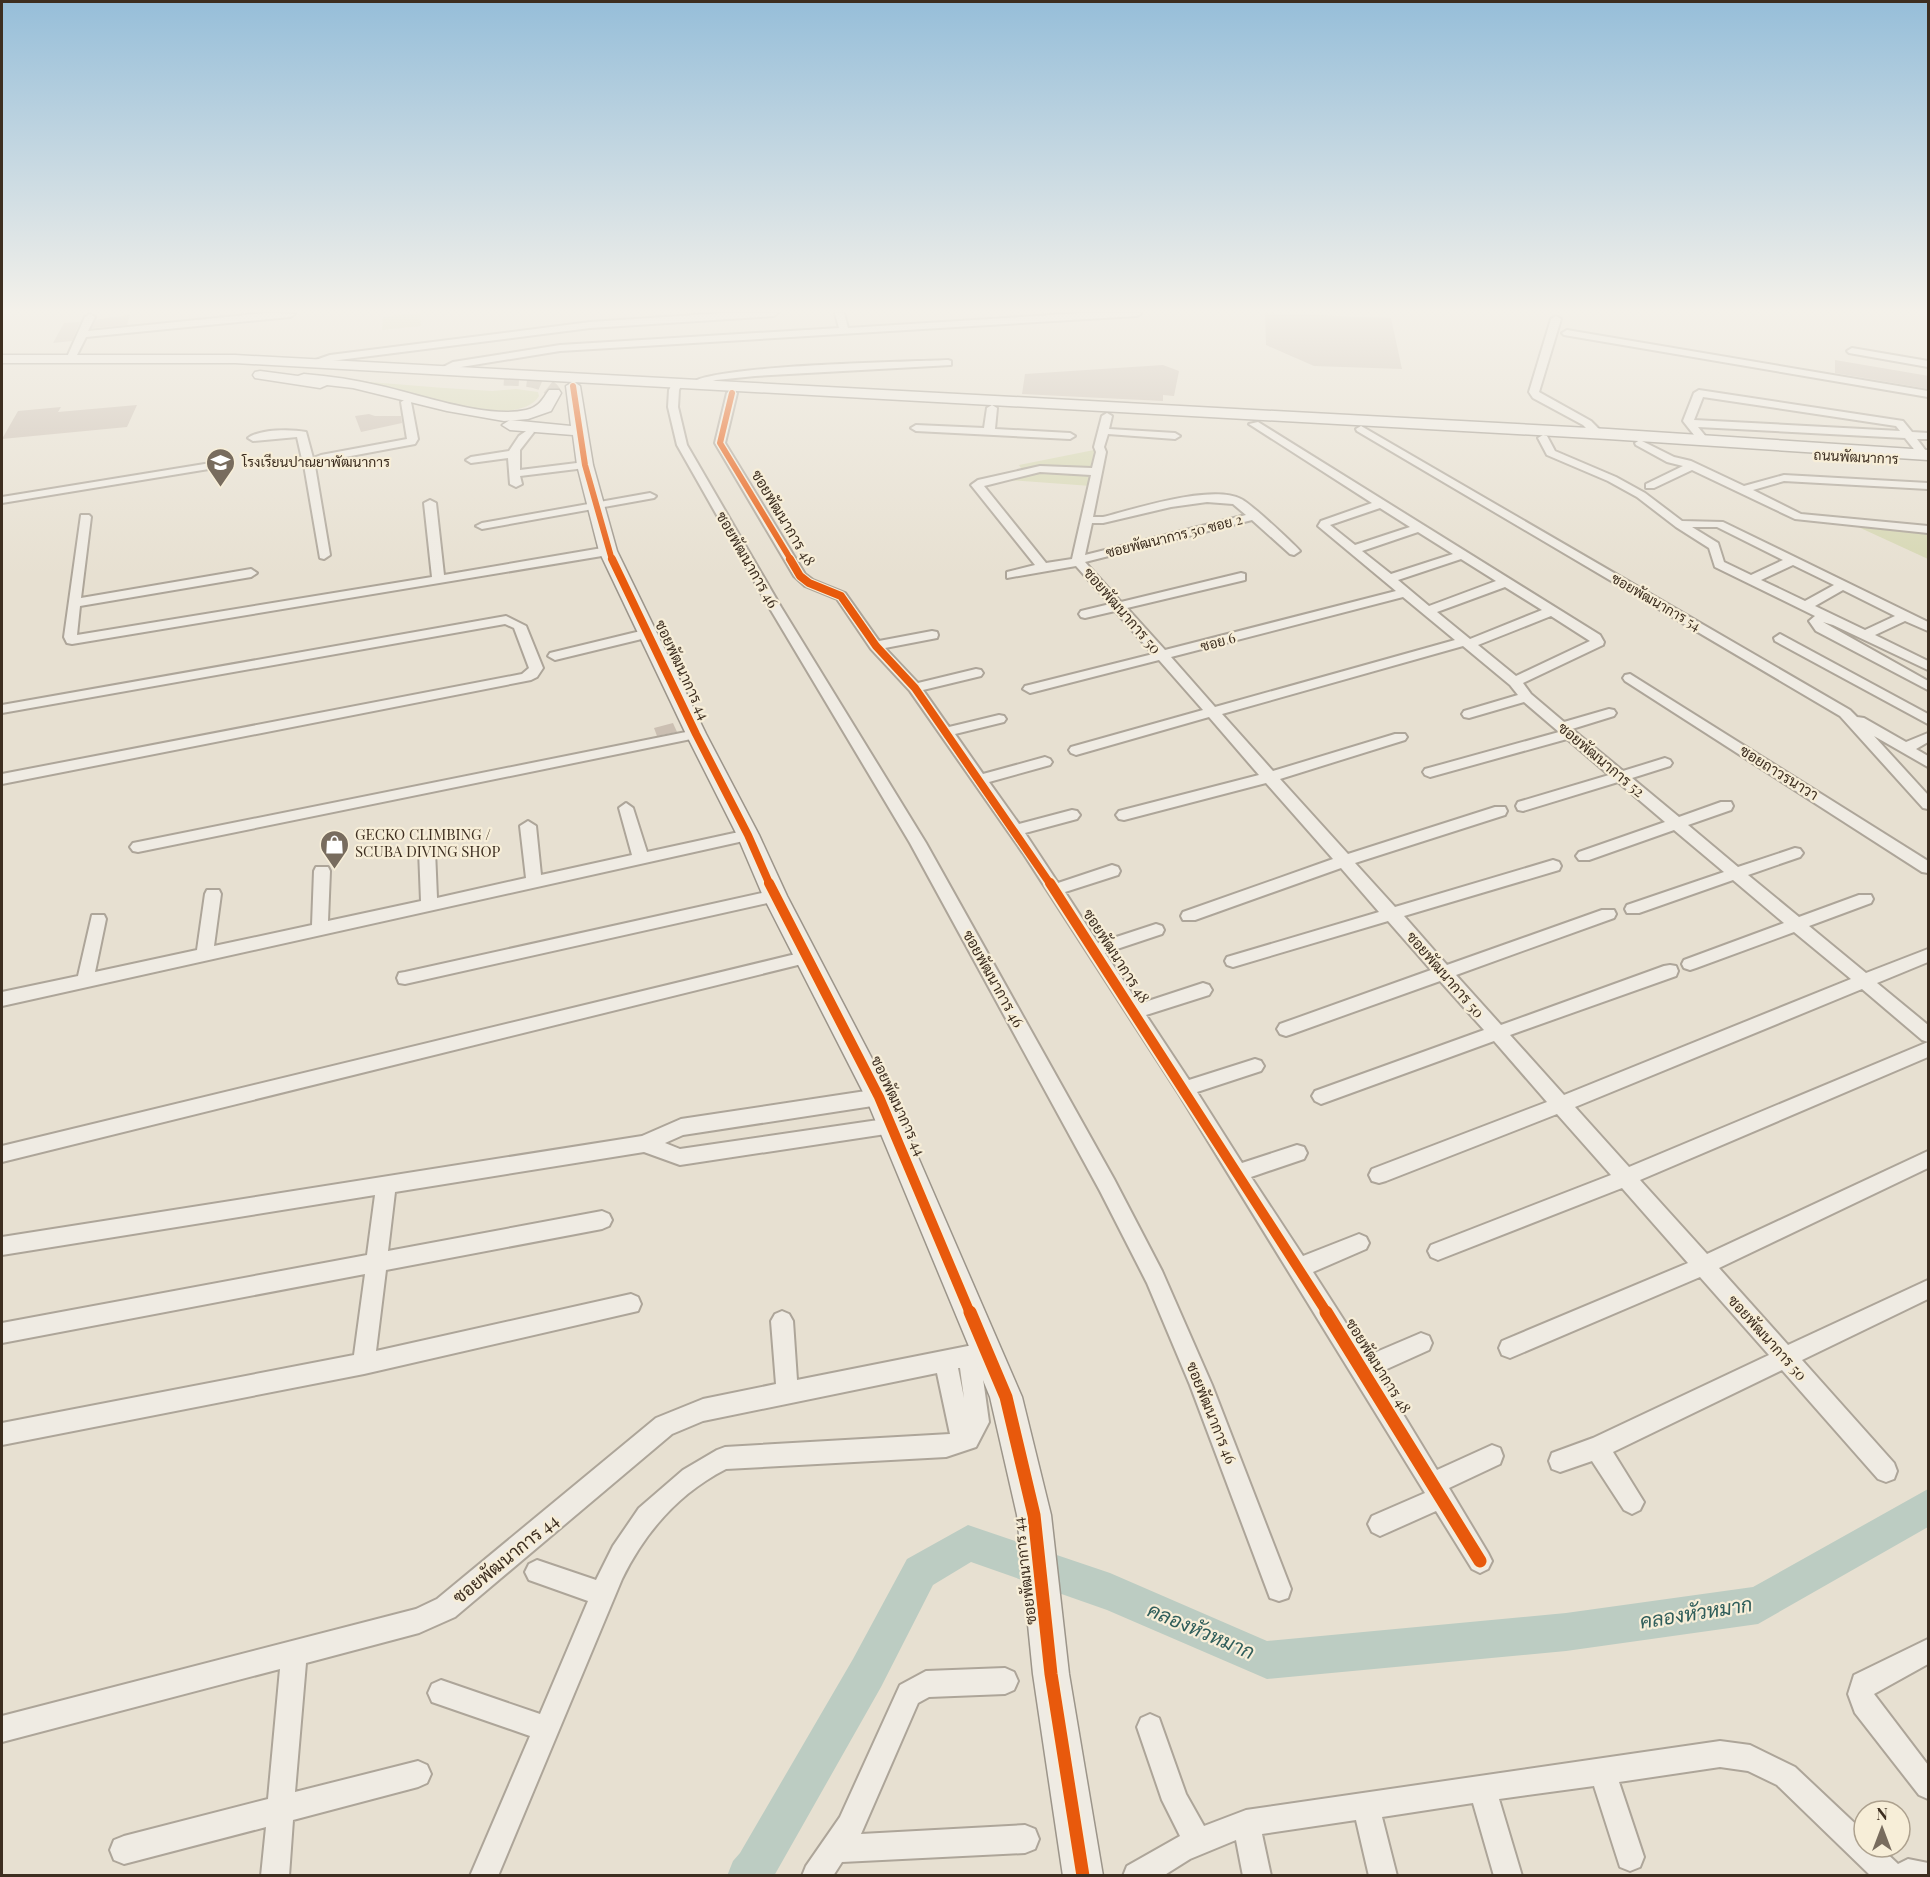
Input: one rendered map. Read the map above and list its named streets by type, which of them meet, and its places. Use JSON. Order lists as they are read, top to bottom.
{
  "streets": {
    "main road": ["ถนนพัฒนาการ", "ซอยพัฒนาการ 44"],
    "street": [
      "ซอยพัฒนาการ 48",
      "ซอยพัฒนาการ 50 ซอย 2",
      "ซอยพัฒนาการ 46",
      "ซอยพัฒนาการ 54",
      "ซอยพัฒนาการ 50",
      "ซอย 6",
      "ซอยพัฒนาการ 52",
      "ซอยถาวรนาวา"
    ]
  },
  "crossings": [
    ["ถนนพัฒนาการ", "ซอยพัฒนาการ 54"],
    ["ถนนพัฒนาการ", "ซอยพัฒนาการ 50"],
    ["ซอยพัฒนาการ 50 ซอย 2", "ซอยพัฒนาการ 50"],
    ["ซอยพัฒนาการ 50", "ซอย 6"],
    ["ซอย 6", "ซอยพัฒนาการ 52"]
  ],
  "water": ["คลองหัวหมาก"],
  "places": {
    "school or university": ["โรงเรียนปาณยาพัฒนาการ"],
    "shop": ["GECKO CLIMBING / SCUBA DIVING SHOP"]
  },
  "north": "top"
}
